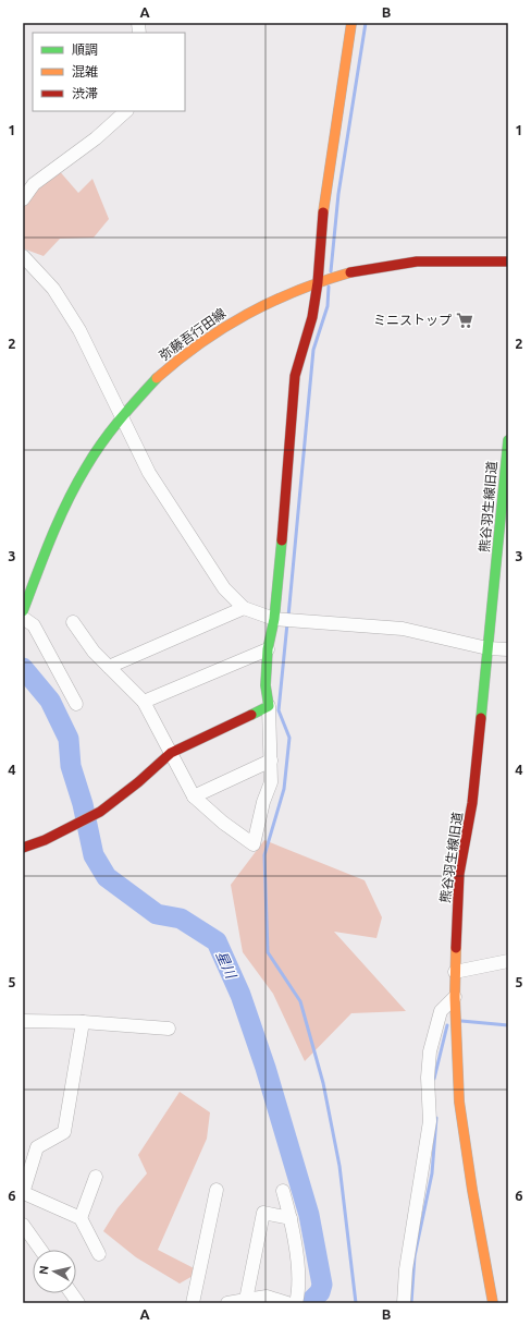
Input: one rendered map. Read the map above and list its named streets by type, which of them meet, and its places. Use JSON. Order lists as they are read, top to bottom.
{
  "streets": {
    "street": ["弥藤吾行田線", "熊谷羽生線旧道"]
  },
  "water": ["星川"],
  "places": {
    "supermarket": ["ミニストップ"]
  },
  "legend": ["順調", "混雑", "渋滞"],
  "north": "left",
  "grid": {
    "columns": ["A", "B"],
    "rows": [
      "1",
      "2",
      "3",
      "4",
      "5",
      "6"
    ]
  }
}
